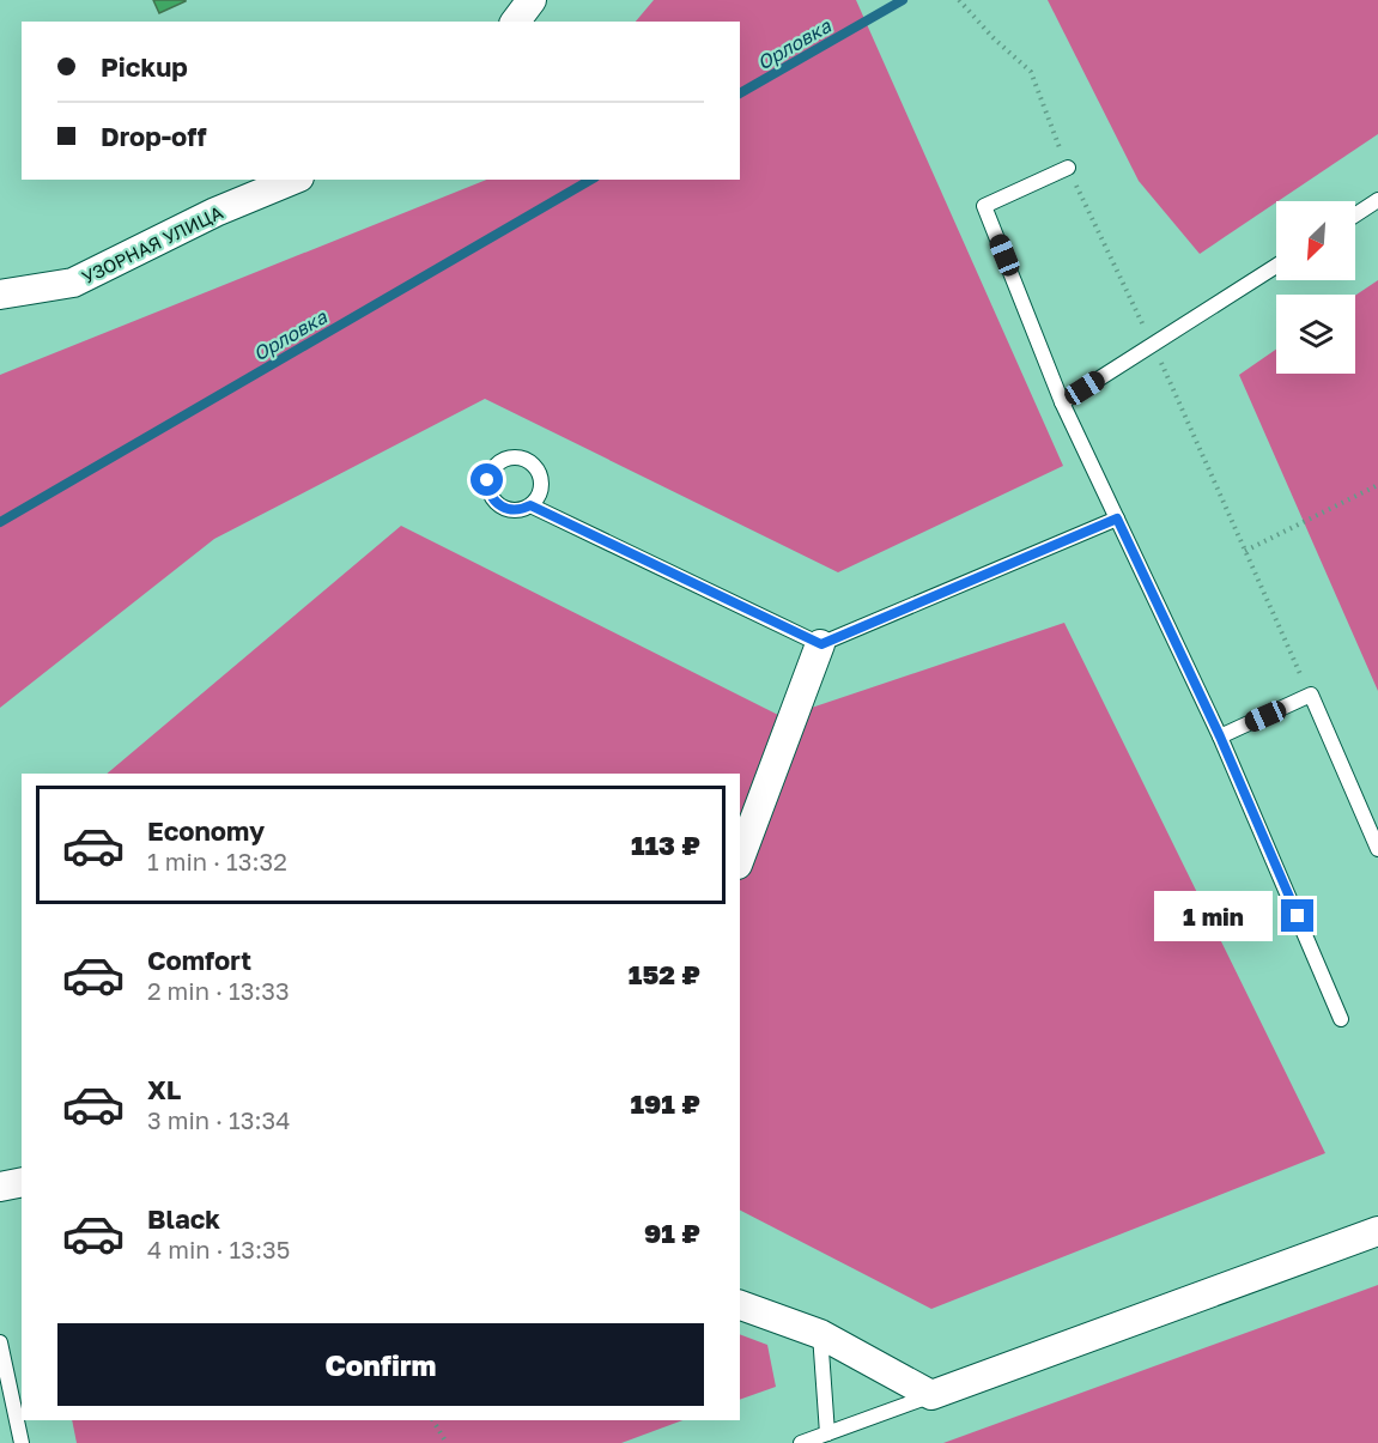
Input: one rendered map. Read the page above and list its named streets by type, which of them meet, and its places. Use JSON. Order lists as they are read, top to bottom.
{
  "streets": {
    "street": ["УЗОРНАЯ УЛИЦА"]
  },
  "water": ["Орловка"],
  "north": "bottom left",
  "page": {
    "banner": ["Pickup", "Drop-off"],
    "list": [
      {
        "name": "Economy",
        "note": "1 min · 13:32",
        "value": "113 ₽"
      },
      {
        "name": "Comfort",
        "note": "2 min · 13:33",
        "value": "152 ₽"
      },
      {
        "name": "XL",
        "note": "3 min · 13:34",
        "value": "191 ₽"
      },
      {
        "name": "Black",
        "note": "4 min · 13:35",
        "value": "91 ₽"
      }
    ],
    "bubble": "1 min",
    "buttons": "Confirm"
  }
}
